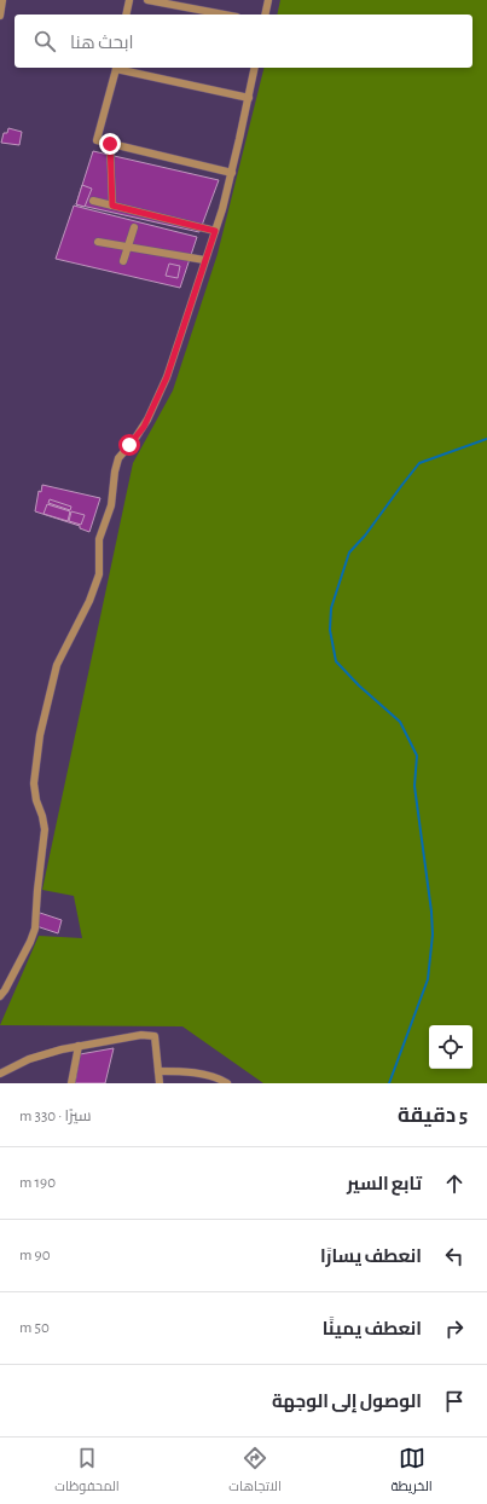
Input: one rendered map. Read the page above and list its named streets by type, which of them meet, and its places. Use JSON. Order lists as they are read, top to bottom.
{
  "page": {
    "search": "ابحث هنا",
    "heading": ["5 دقيقة", "سيرًا · 330 m"],
    "list": [
      ["تابع السير", "190 m"],
      ["انعطف يسارًا", "90 m"],
      ["انعطف يمينًا", "50 m"],
      "الوصول إلى الوجهة"
    ],
    "nav": ["الخريطة", "الاتجاهات", "المحفوظات"]
  }
}
